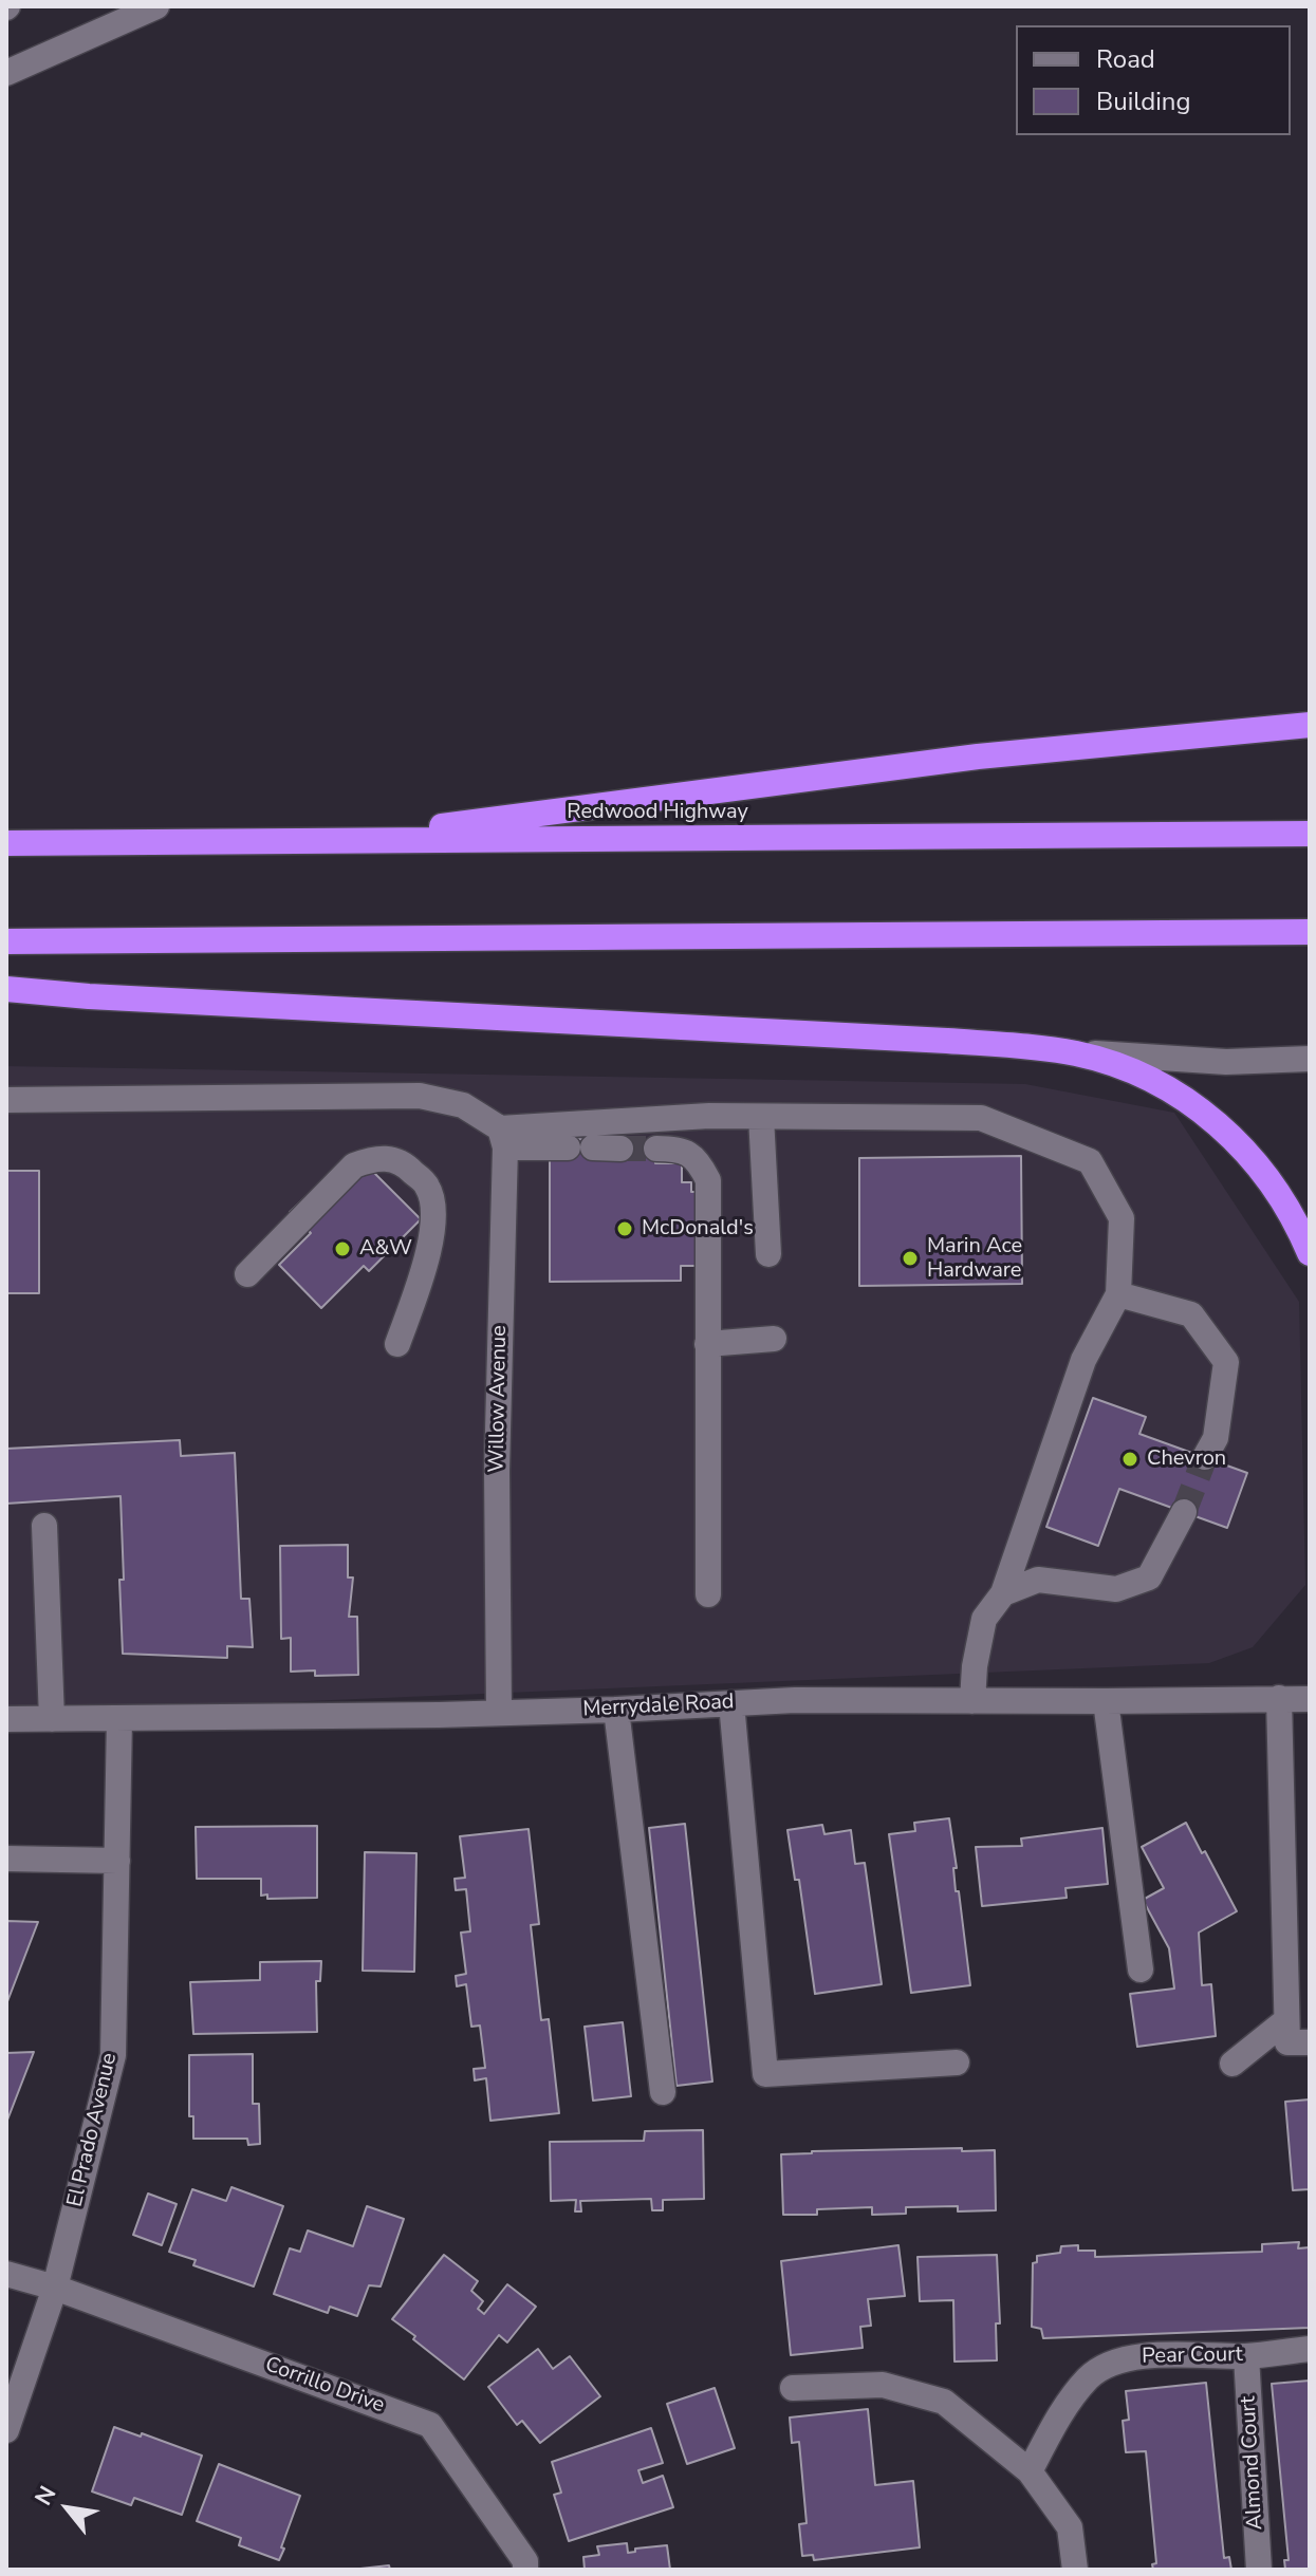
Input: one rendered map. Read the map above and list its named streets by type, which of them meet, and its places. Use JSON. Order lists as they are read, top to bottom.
{
  "streets": {
    "highway": ["Redwood Highway"],
    "street": [
      "Willow Avenue",
      "Merrydale Road",
      "El Prado Avenue",
      "Pear Court",
      "Corrillo Drive",
      "Almond Court"
    ]
  },
  "crossings": [
    ["Willow Avenue", "Merrydale Road"],
    ["Merrydale Road", "El Prado Avenue"],
    ["El Prado Avenue", "Corrillo Drive"],
    ["Pear Court", "Almond Court"]
  ],
  "places": [
    "McDonald's",
    "A&W",
    "Marin Ace Hardware",
    "Chevron"
  ],
  "legend": ["Road", "Building"],
  "north": "top left"
}
